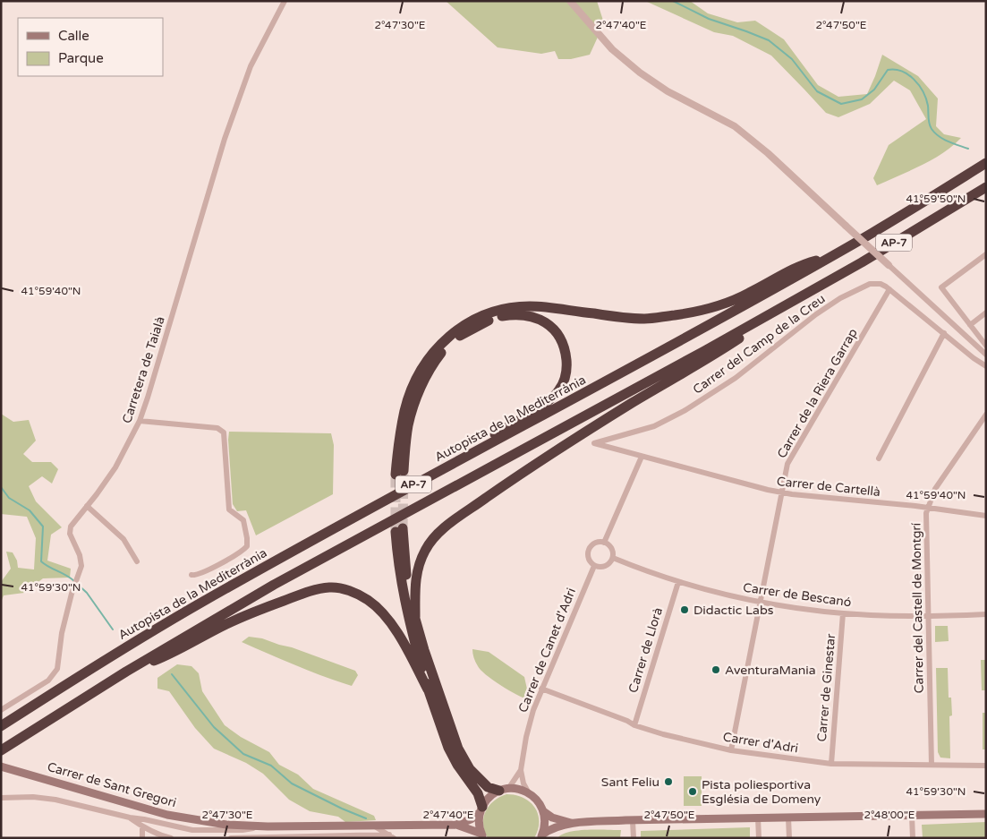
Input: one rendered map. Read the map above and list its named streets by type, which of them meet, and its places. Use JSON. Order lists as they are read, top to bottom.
{
  "streets": {
    "highway": ["AP-7", "Autopista de la Mediterrània"],
    "main road": ["Carrer de Sant Gregori"],
    "street": [
      "Carrer del Camp de la Creu",
      "Carretera de Taialà",
      "Carrer de la Riera Garrap",
      "Carrer de Cartellà",
      "Carrer de Bescanó",
      "Carrer del Castell de Montgrí",
      "Carrer de Canet d'Adri",
      "Carrer de Llorà",
      "Carrer de Ginestar",
      "Carrer d'Adri"
    ]
  },
  "crossings": [
    ["Carrer del Camp de la Creu", "Carrer de la Riera Garrap"],
    ["Carrer del Camp de la Creu", "Carrer de Cartellà"],
    ["Carrer de la Riera Garrap", "Carrer de Cartellà"],
    ["Carrer de la Riera Garrap", "Carrer de Bescanó"],
    ["Carrer de la Riera Garrap", "Carrer d'Adri"],
    ["Carrer de Cartellà", "Carrer del Castell de Montgrí"],
    ["Carrer de Bescanó", "Carrer del Castell de Montgrí"],
    ["Carrer de Bescanó", "Carrer de Canet d'Adri"],
    ["Carrer de Bescanó", "Carrer de Llorà"],
    ["Carrer de Bescanó", "Carrer de Ginestar"],
    ["Carrer del Castell de Montgrí", "Carrer d'Adri"],
    ["Carrer de Canet d'Adri", "Carrer d'Adri"],
    ["Carrer de Canet d'Adri", "Carrer de Sant Gregori"],
    ["Carrer de Llorà", "Carrer d'Adri"],
    ["Carrer de Ginestar", "Carrer d'Adri"]
  ],
  "places": [
    "Didactic Labs",
    "AventuraMania",
    "Sant Feliu",
    "Pista poliesportiva Església de Domeny"
  ],
  "legend": ["Calle", "Parque"],
  "coordinates": [
    "2°47'30\"E",
    "2°47'40\"E",
    "2°47'50\"E",
    "41°59'50\"N",
    "41°59'40\"N",
    "41°59'30\"N",
    "2°48'00\"E"
  ]
}
